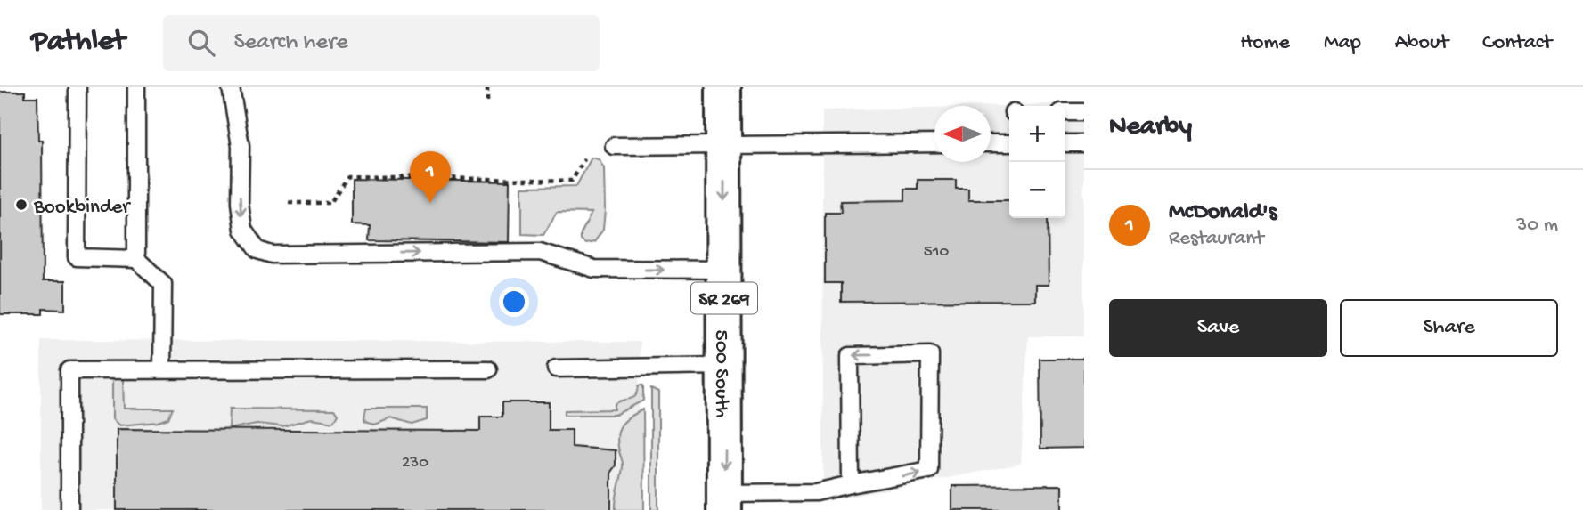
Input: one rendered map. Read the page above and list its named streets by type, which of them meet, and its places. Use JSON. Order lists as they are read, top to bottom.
{
  "streets": {
    "main road": ["SR 269", "500 South"]
  },
  "one_way": ["500 South"],
  "places": ["Bookbinder"],
  "house_numbers": ["510", "230"],
  "north": "left",
  "page": {
    "header": "Pathlet",
    "search": "Search here",
    "nav": [
      "Home",
      "Map",
      "About",
      "Contact"
    ],
    "heading": "Nearby",
    "map_buttons": ["+", "−"],
    "pins": "1",
    "list": [
      {
        "mark": "1",
        "name": "McDonald's",
        "note": "Restaurant",
        "value": "30 m"
      }
    ],
    "buttons": ["Save", "Share"]
  }
}
